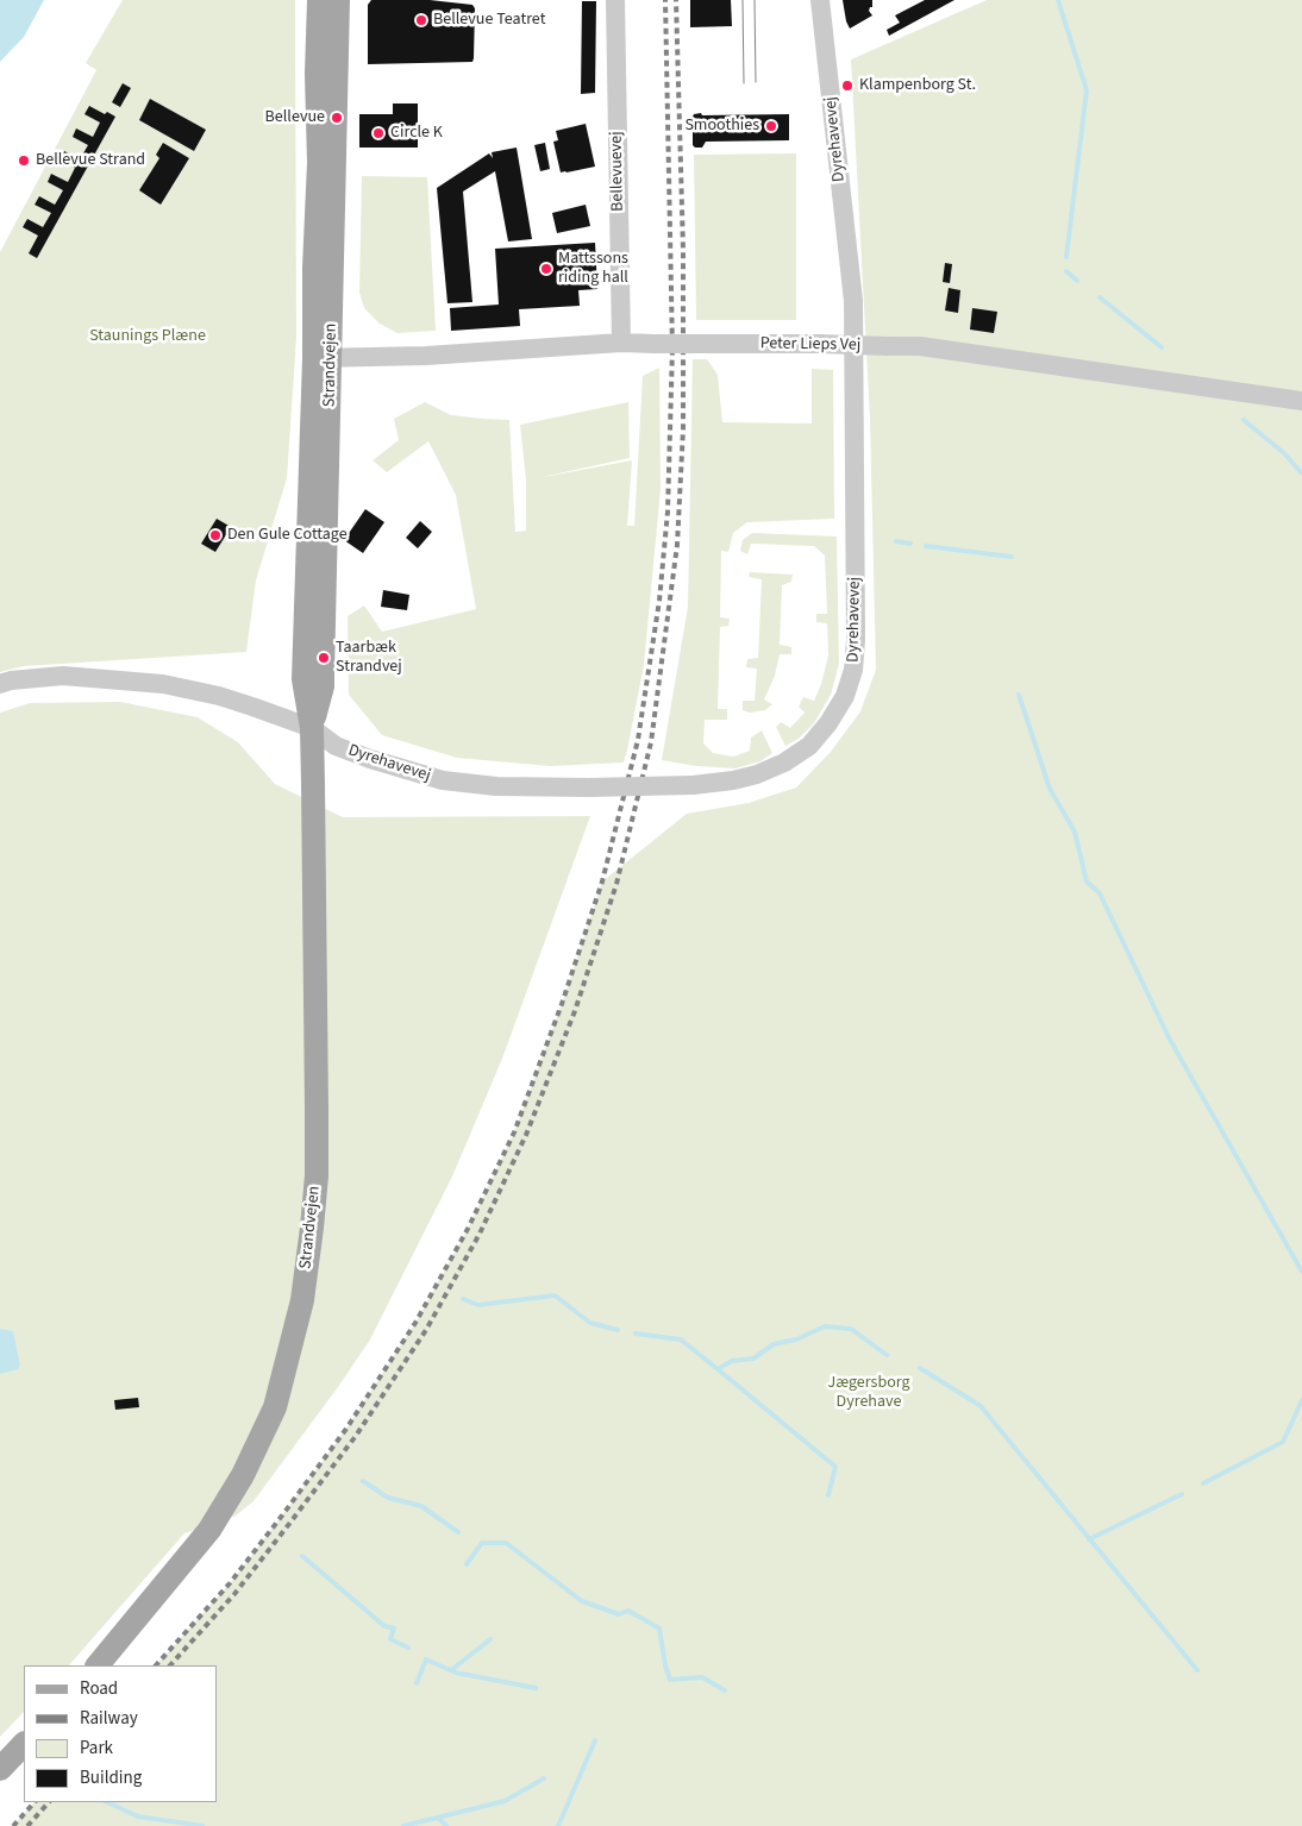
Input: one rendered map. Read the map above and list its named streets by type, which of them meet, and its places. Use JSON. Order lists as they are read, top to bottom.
{
  "streets": {
    "main road": ["Strandvejen"],
    "street": ["Dyrehavevej", "Bellevuevej", "Peter Lieps Vej"]
  },
  "crossings": [
    ["Dyrehavevej", "Strandvejen"],
    ["Bellevuevej", "Peter Lieps Vej"],
    ["Peter Lieps Vej", "Strandvejen"]
  ],
  "parks": ["Staunings Plæne", "Jægersborg Dyrehave"],
  "places": [
    "Bellevue Teatret",
    "Klampenborg St.",
    "Bellevue",
    "Smoothies",
    "Circle K",
    "Bellevue Strand",
    "Mattssons riding hall",
    "Den Gule Cottage",
    "Taarbæk Strandvej"
  ],
  "legend": [
    "Road",
    "Railway",
    "Park",
    "Building"
  ]
}
